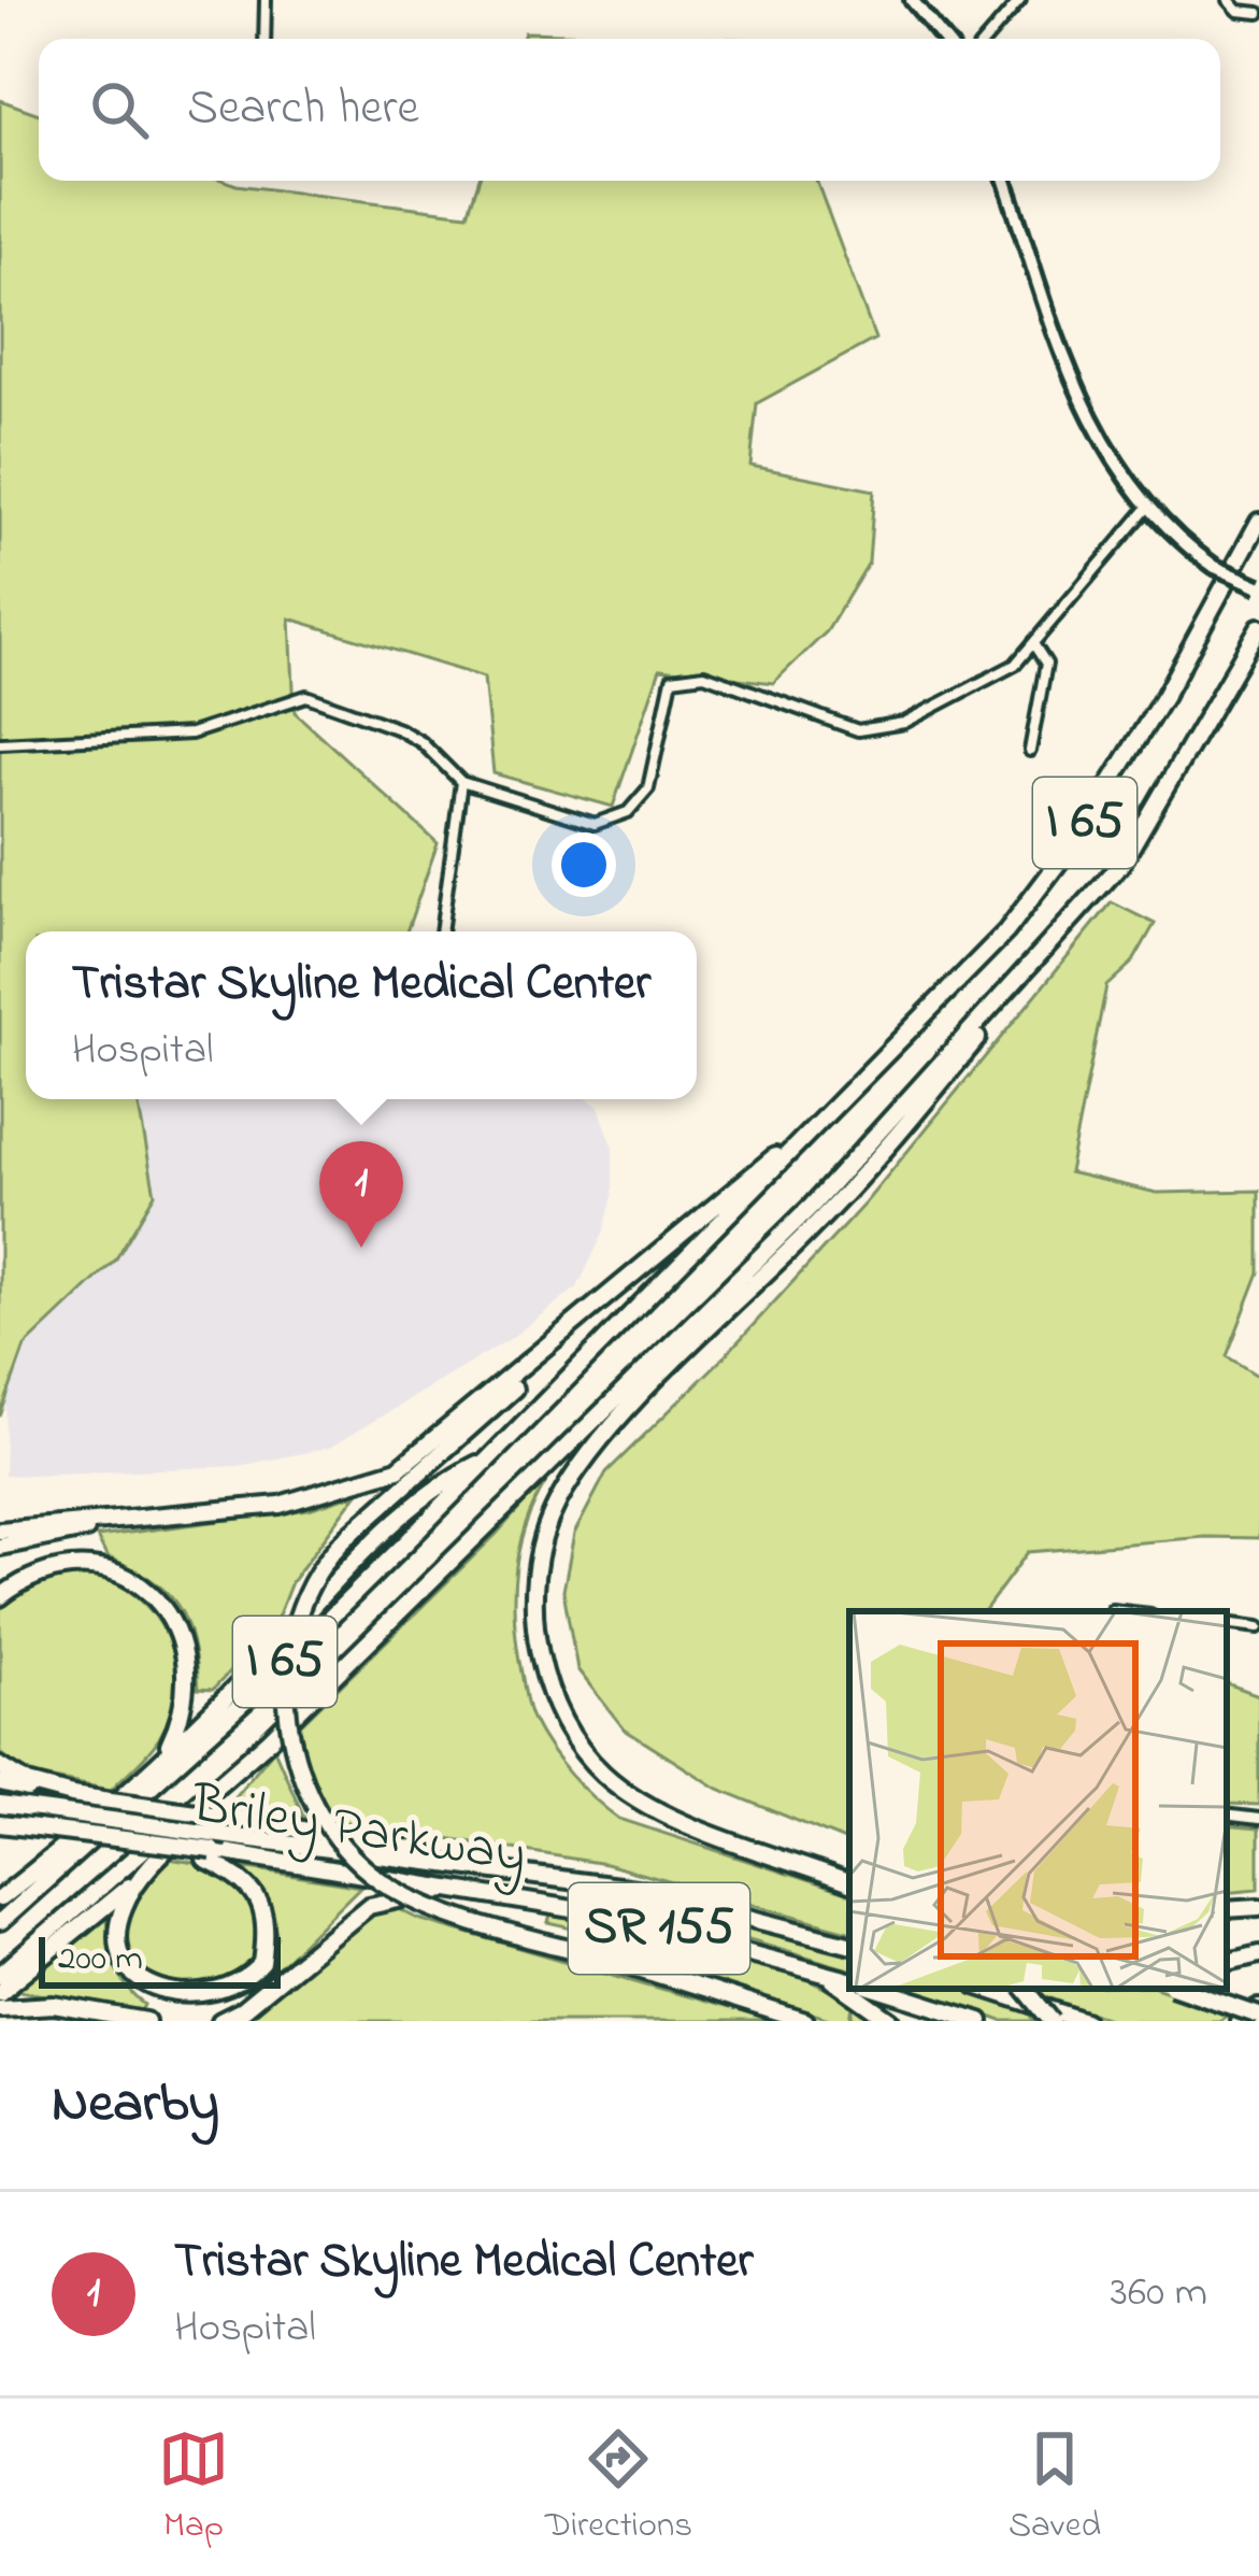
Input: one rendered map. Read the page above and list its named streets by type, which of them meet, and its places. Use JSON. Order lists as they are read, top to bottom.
{
  "streets": {
    "highway": ["I 65", "Briley Parkway", "SR 155"]
  },
  "scale_bar": "200 m",
  "page": {
    "search": "Search here",
    "popup": ["Tristar Skyline Medical Center", "Hospital"],
    "pins": "1",
    "scale": "200 m",
    "heading": "Nearby",
    "list": [
      {
        "mark": "1",
        "name": "Tristar Skyline Medical Center",
        "note": "Hospital",
        "value": "360 m"
      }
    ],
    "nav": ["Map", "Directions", "Saved"]
  }
}
